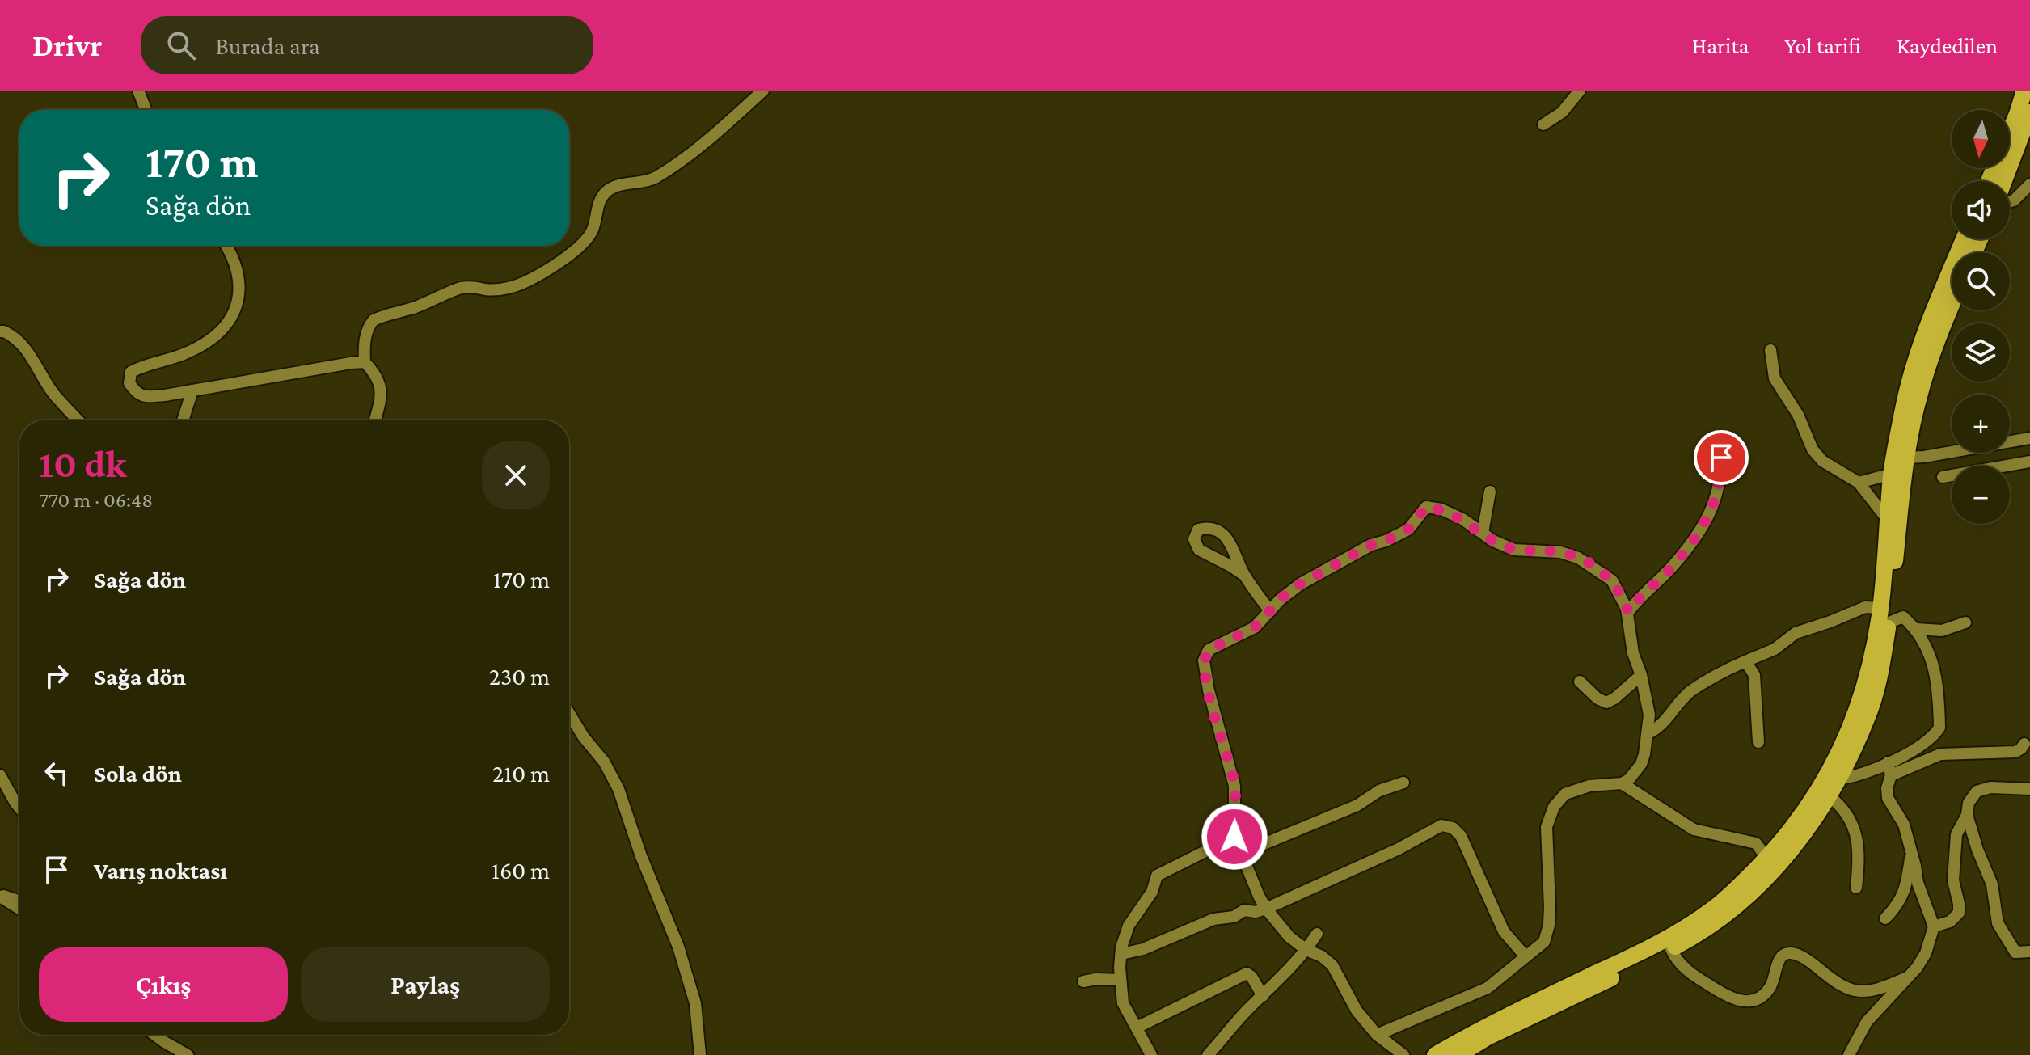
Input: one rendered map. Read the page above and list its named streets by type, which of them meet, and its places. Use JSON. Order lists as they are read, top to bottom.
{
  "north": "bottom",
  "page": {
    "header": "Drivr",
    "search": "Burada ara",
    "nav": ["Harita", "Yol tarifi", "Kaydedilen"],
    "map_buttons": ["+", "−"],
    "turn": ["170 m", "Sağa dön"],
    "heading": ["10 dk", "770 m · 06:48"],
    "list": [
      {
        "name": "Sağa dön",
        "value": "170 m"
      },
      {
        "name": "Sağa dön",
        "value": "230 m"
      },
      {
        "name": "Sola dön",
        "value": "210 m"
      },
      {
        "name": "Varış noktası",
        "value": "160 m"
      }
    ],
    "buttons": ["Çıkış", "Paylaş"]
  }
}
